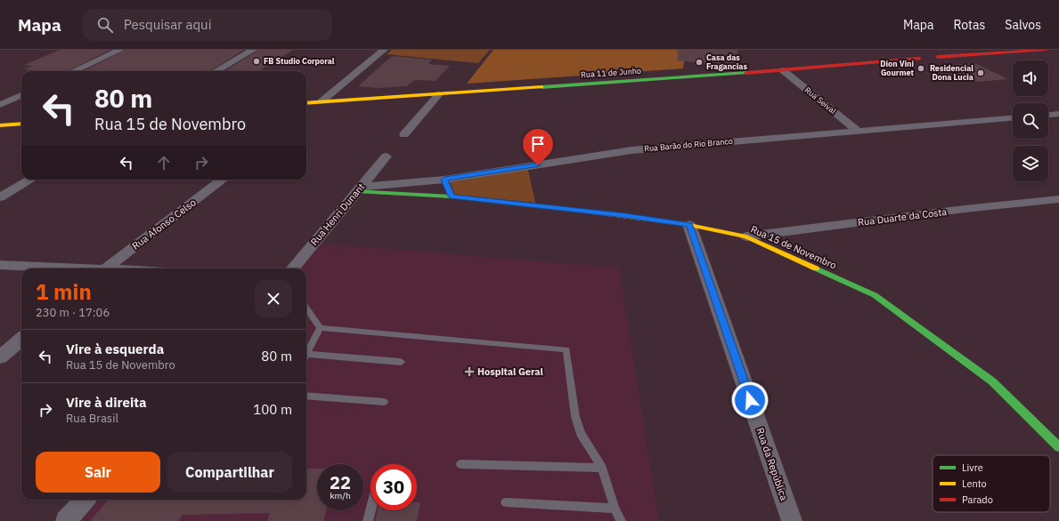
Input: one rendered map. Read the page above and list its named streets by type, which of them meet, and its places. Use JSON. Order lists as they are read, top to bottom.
{
  "streets": {
    "street": [
      "Rua 11 de Junho",
      "Rua Seival",
      "Rua Barão do Rio Branco",
      "Rua Henri Dunant",
      "Rua Duarte da Costa",
      "Rua Afonso Celso",
      "Rua 15 de Novembro",
      "Rua da República"
    ]
  },
  "crossings": [
    ["Rua 11 de Junho", "Rua Seival"],
    ["Rua Seival", "Rua Barão do Rio Branco"],
    ["Rua Barão do Rio Branco", "Rua Henri Dunant"],
    ["Rua Barão do Rio Branco", "Rua 15 de Novembro"],
    ["Rua Henri Dunant", "Rua 15 de Novembro"],
    ["Rua Duarte da Costa", "Rua 15 de Novembro"],
    ["Rua 15 de Novembro", "Rua da República"]
  ],
  "places": {
    "other": [
      "FB Studio Corporal",
      "Casa das Fragancias",
      "Dion Vini Gourmet",
      "Residencial Dona Lucia"
    ],
    "health": ["Hospital Geral"]
  },
  "legend": ["Livre", "Lento", "Parado"],
  "page": {
    "header": "Mapa",
    "search": "Pesquisar aqui",
    "nav": ["Mapa", "Rotas", "Salvos"],
    "turn": ["80 m", "Rua 15 de Novembro"],
    "heading": ["1 min", "230 m · 17:06"],
    "list": [
      {
        "name": "Vire à esquerda",
        "note": "Rua 15 de Novembro",
        "value": "80 m"
      },
      {
        "name": "Vire à direita",
        "note": "Rua Brasil",
        "value": "100 m"
      }
    ],
    "buttons": ["Sair", "Compartilhar"],
    "speed": "22 km/h",
    "limit": "30"
  }
}
